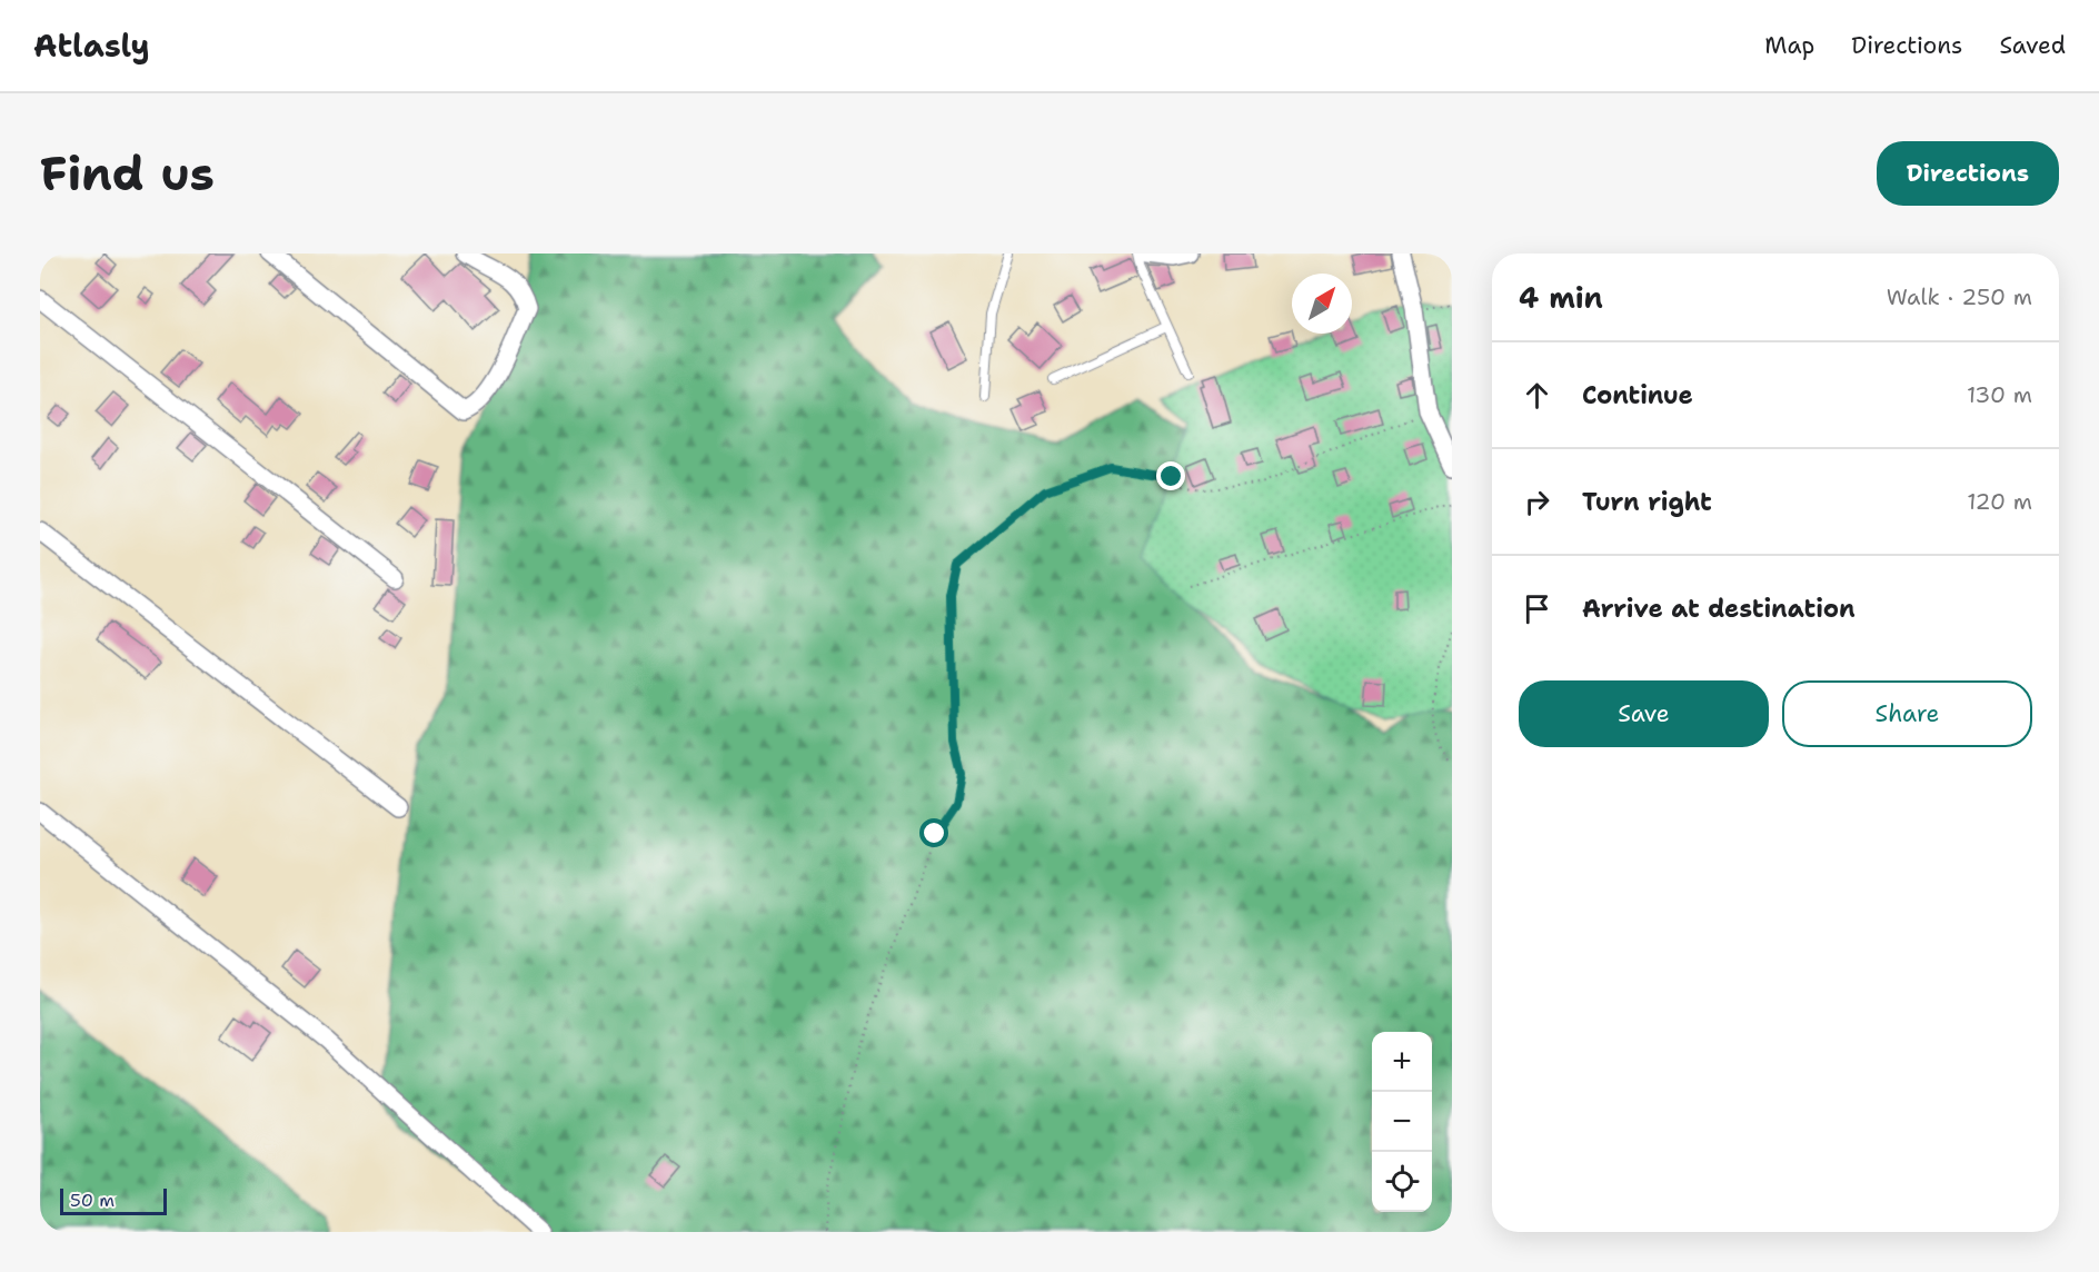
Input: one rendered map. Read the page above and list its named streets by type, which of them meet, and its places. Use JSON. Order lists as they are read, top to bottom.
{
  "scale_bar": "50 m",
  "north": "top right",
  "page": {
    "header": "Atlasly",
    "nav": ["Map", "Directions", "Saved"],
    "buttons": [
      "Directions",
      ["Save", "Share"]
    ],
    "title": "Find us",
    "heading": ["4 min", "Walk · 250 m"],
    "list": [
      ["Continue", "130 m"],
      ["Turn right", "120 m"],
      "Arrive at destination"
    ],
    "map_buttons": ["+", "−"],
    "scale": "50 m"
  }
}
